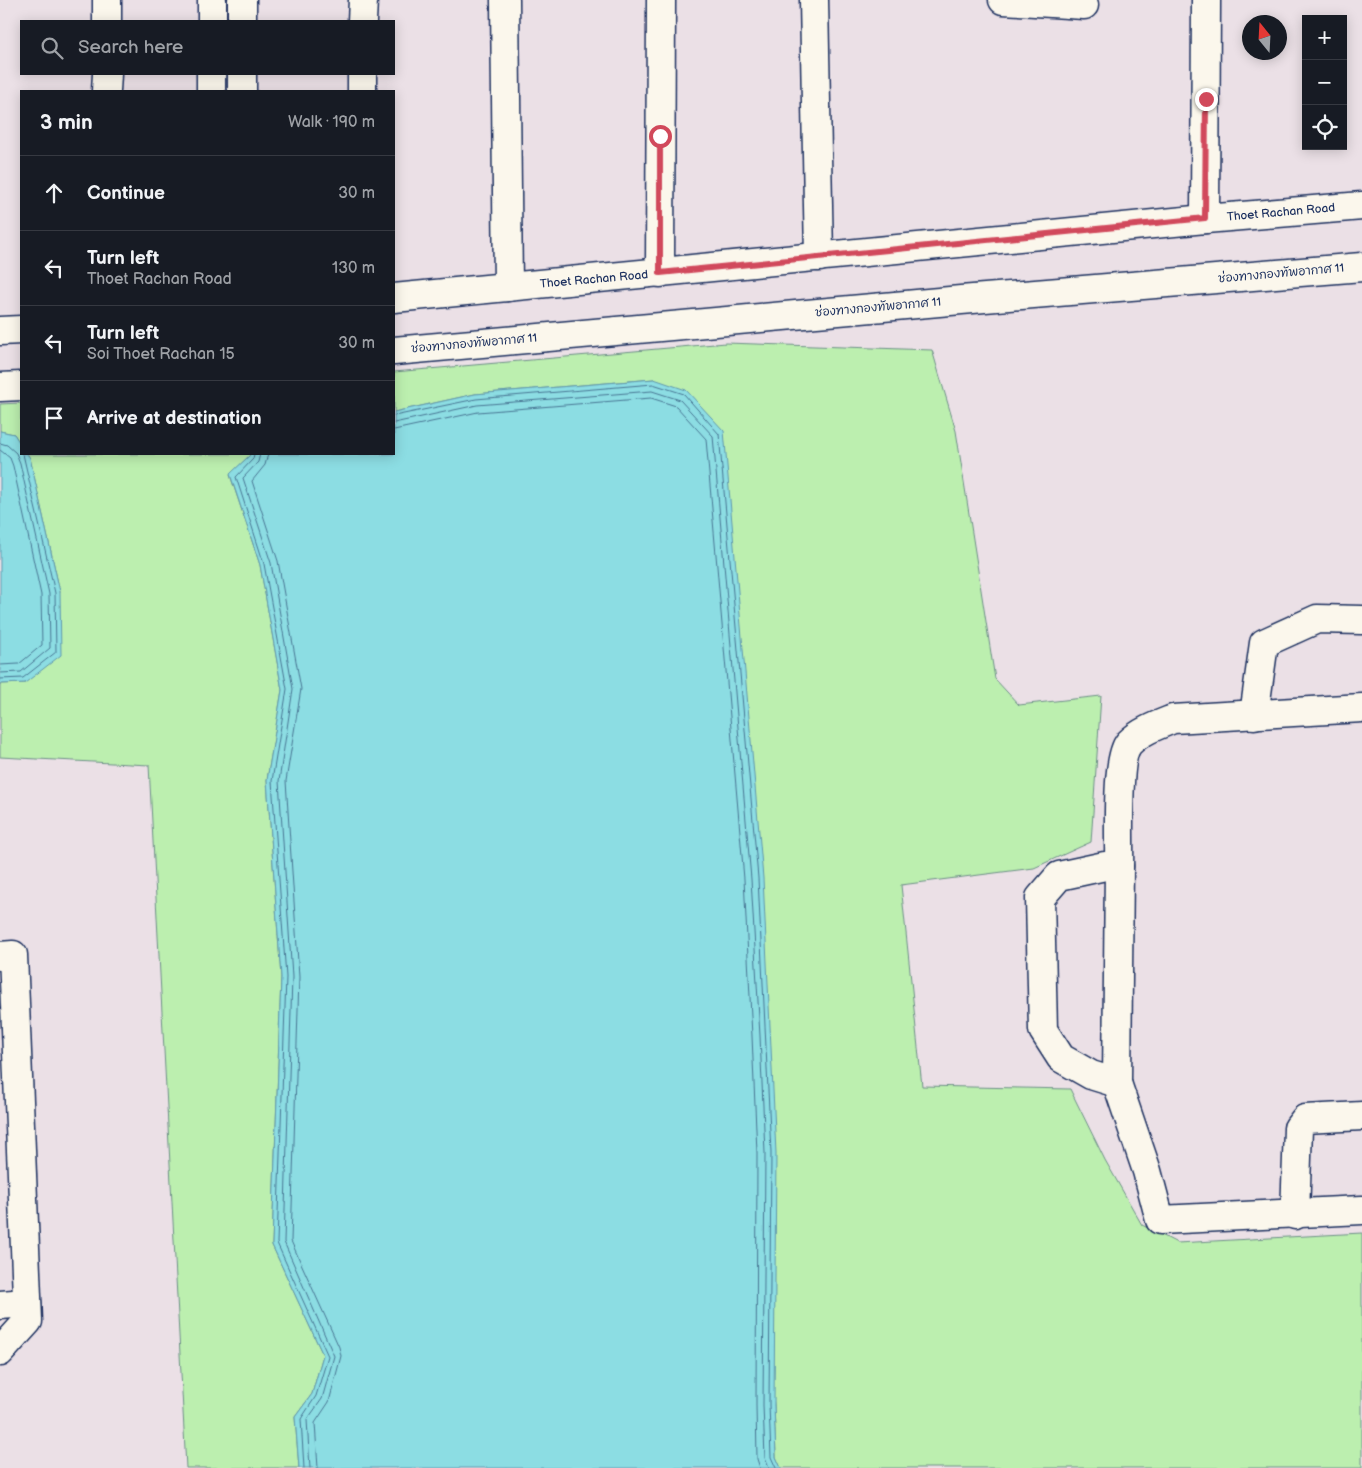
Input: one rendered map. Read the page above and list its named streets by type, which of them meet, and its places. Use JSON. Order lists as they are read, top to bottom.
{
  "streets": {
    "street": ["Thoet Rachan Road", "ช่องทางกองทัพอากาศ 11"]
  },
  "north": "top",
  "page": {
    "map_buttons": ["+", "−"],
    "search": "Search here",
    "heading": ["3 min", "Walk · 190 m"],
    "list": [
      ["Continue", "30 m"],
      ["Turn left", "Thoet Rachan Road", "130 m"],
      ["Turn left", "Soi Thoet Rachan 15", "30 m"],
      "Arrive at destination"
    ]
  }
}
